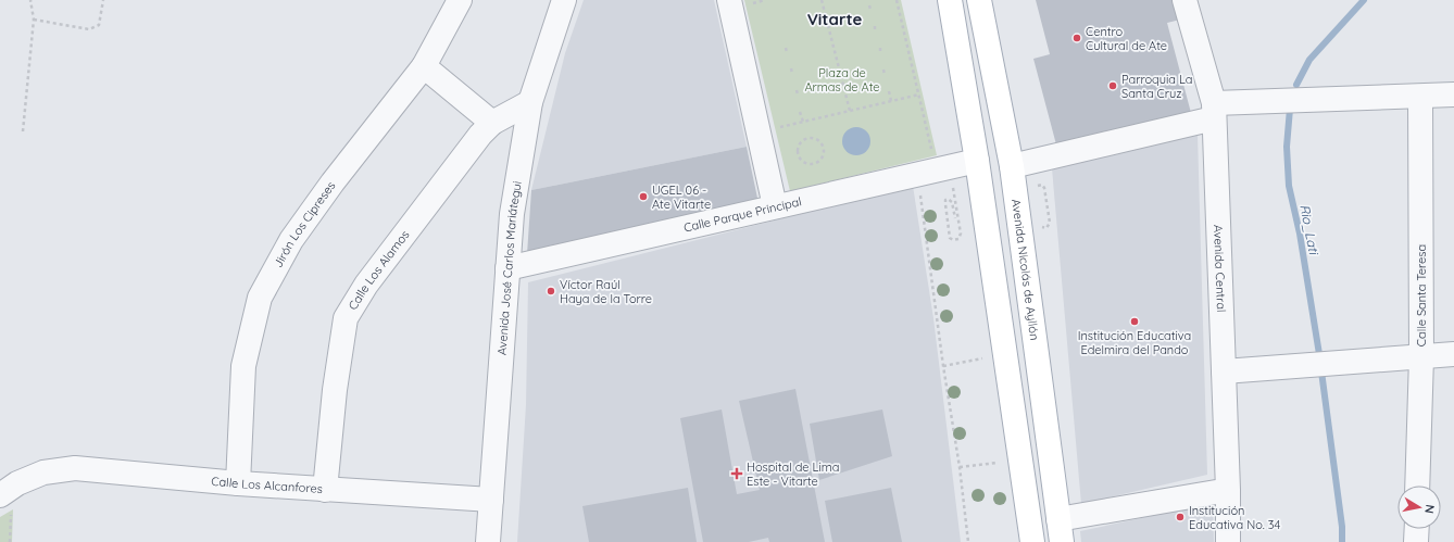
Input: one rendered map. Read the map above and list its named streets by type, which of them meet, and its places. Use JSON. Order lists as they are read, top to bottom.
{
  "streets": {
    "main road": ["Avenida Nicolás de Ayllón"],
    "street": [
      "Calle Parque Principal",
      "Jirón Los Cipreses",
      "Avenida José Carlos Mariátegui",
      "Avenida Central",
      "Calle Los Alamos",
      "Calle Santa Teresa",
      "Calle Los Alcanfores"
    ]
  },
  "crossings": [
    ["Calle Parque Principal", "Avenida José Carlos Mariátegui"],
    ["Jirón Los Cipreses", "Calle Los Alcanfores"],
    ["Avenida José Carlos Mariátegui", "Calle Los Alamos"],
    ["Avenida José Carlos Mariátegui", "Calle Los Alcanfores"],
    ["Calle Los Alamos", "Calle Los Alcanfores"]
  ],
  "districts": ["Vitarte"],
  "water": ["Rio_Lati"],
  "parks": ["Plaza de Armas de Ate"],
  "places": {
    "other": [
      "Centro Cultural de Ate",
      "Parroquia La Santa Cruz",
      "UGEL 06 - Ate Vitarte",
      "Víctor Raúl Haya de la Torre",
      "Institución Educativa Edelmira del Pando",
      "Institución Educativa No. 34"
    ],
    "health": ["Hospital de Lima Este - Vitarte"]
  },
  "north": "right"
}
